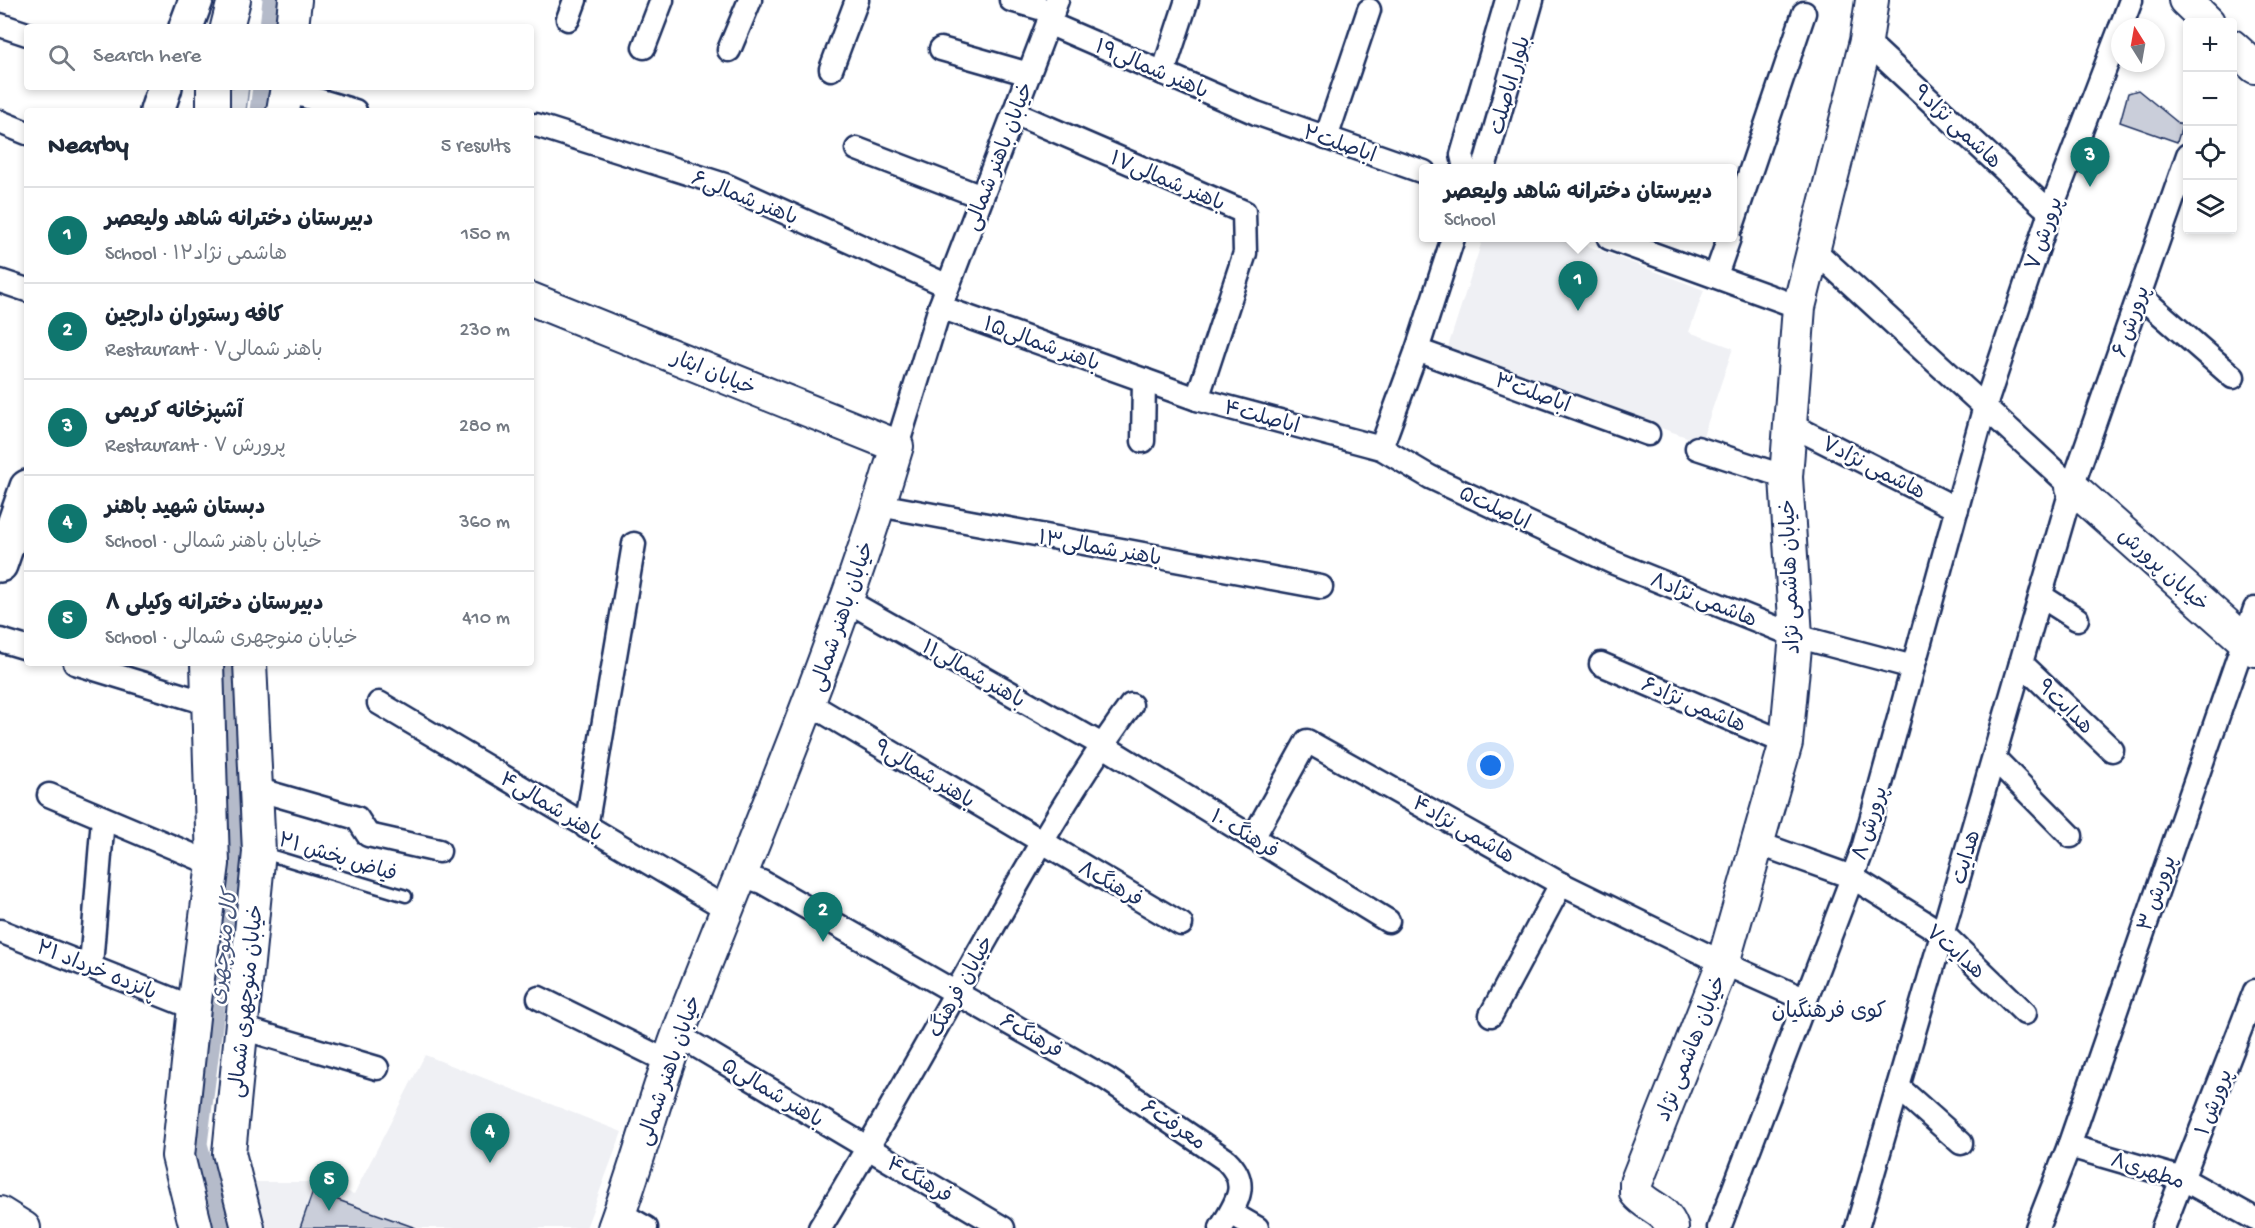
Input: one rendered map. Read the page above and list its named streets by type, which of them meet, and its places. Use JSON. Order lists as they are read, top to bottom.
{
  "streets": {
    "street": [
      "باهنر شمالی۱۹",
      "بلوار اباصلت",
      "هاشمی نژاد۹",
      "اباصلت۲",
      "خیابان باهنر شمالی",
      "باهنر شمالی۱۷",
      "باهنر شمالی۶",
      "پرورش ۷",
      "پرورش ۶",
      "باهنر شمالی۱۵",
      "خیابان ایثار",
      "اباصلت۳",
      "اباصلت۴",
      "هاشمی نژاد۷",
      "اباصلت۵",
      "باهنر شمالی۱۳",
      "خیابان پرورش",
      "خیابان هاشمی نژاد",
      "هاشمی نژاد۸",
      "باهنر شمالی۱۱",
      "هاشمی نژاد۶",
      "هدایت۹",
      "باهنر شمالی۹",
      "باهنر شمالی۴",
      "پرورش ۸",
      "هاشمی نژاد۴",
      "فرهنگ ۱۰",
      "هدایت",
      "فرهنگ۸",
      "پرورش ۳",
      "هدایت۷",
      "پانزده خرداد ۲۱",
      "خیابان فرهنگ",
      "خیابان منوچهری شمالی",
      "فرهنگ۶",
      "باهنر شمالی۵",
      "پرورش ۱",
      "معرفت۶",
      "مطهری۸",
      "فرهنگ۴"
    ],
    "lane": ["فیاض بخش ۲۱"]
  },
  "crossings": [
    ["باهنر شمالی۱۹", "اباصلت۲"],
    ["باهنر شمالی۱۹", "خیابان باهنر شمالی"],
    ["هاشمی نژاد۹", "پرورش ۷"],
    ["هاشمی نژاد۹", "خیابان هاشمی نژاد"],
    ["خیابان باهنر شمالی", "باهنر شمالی۱۷"],
    ["خیابان باهنر شمالی", "باهنر شمالی۶"],
    ["خیابان باهنر شمالی", "باهنر شمالی۱۵"],
    ["خیابان باهنر شمالی", "خیابان ایثار"],
    ["خیابان باهنر شمالی", "باهنر شمالی۱۳"],
    ["خیابان باهنر شمالی", "باهنر شمالی۱۱"],
    ["خیابان باهنر شمالی", "باهنر شمالی۹"],
    ["خیابان باهنر شمالی", "باهنر شمالی۴"],
    ["خیابان باهنر شمالی", "فرهنگ۶"],
    ["خیابان باهنر شمالی", "باهنر شمالی۵"],
    ["باهنر شمالی۱۷", "اباصلت۴"],
    ["باهنر شمالی۶", "باهنر شمالی۱۵"],
    ["پرورش ۷", "پرورش ۸"],
    ["پرورش ۶", "خیابان پرورش"],
    ["پرورش ۶", "هدایت"],
    ["باهنر شمالی۱۵", "اباصلت۴"],
    ["اباصلت۴", "اباصلت۵"],
    ["هاشمی نژاد۷", "خیابان هاشمی نژاد"],
    ["هاشمی نژاد۷", "پرورش ۸"],
    ["اباصلت۵", "هاشمی نژاد۸"],
    ["خیابان پرورش", "هدایت"],
    ["خیابان پرورش", "پرورش ۳"],
    ["خیابان هاشمی نژاد", "هاشمی نژاد۸"],
    ["خیابان هاشمی نژاد", "هاشمی نژاد۶"],
    ["خیابان هاشمی نژاد", "هاشمی نژاد۴"],
    ["خیابان هاشمی نژاد", "هدایت۷"],
    ["هاشمی نژاد۸", "پرورش ۸"],
    ["باهنر شمالی۱۱", "فرهنگ ۱۰"],
    ["باهنر شمالی۱۱", "خیابان فرهنگ"],
    ["هدایت۹", "هدایت"],
    ["باهنر شمالی۹", "فرهنگ۸"],
    ["باهنر شمالی۹", "خیابان فرهنگ"],
    ["پرورش ۸", "هاشمی نژاد۴"],
    ["پرورش ۸", "هدایت۷"],
    ["هاشمی نژاد۴", "فرهنگ ۱۰"],
    ["فرهنگ ۱۰", "خیابان فرهنگ"],
    ["فیاض بخش ۲۱", "خیابان منوچهری شمالی"],
    ["هدایت", "هدایت۷"],
    ["فرهنگ۸", "خیابان فرهنگ"],
    ["پرورش ۳", "مطهری۸"],
    ["خیابان فرهنگ", "فرهنگ۶"],
    ["خیابان فرهنگ", "باهنر شمالی۵"],
    ["خیابان فرهنگ", "فرهنگ۴"],
    ["فرهنگ۶", "معرفت۶"],
    ["باهنر شمالی۵", "فرهنگ۴"],
    ["پرورش ۱", "مطهری۸"]
  ],
  "districts": ["کوی فرهنگیان"],
  "water": ["کال منوچهری"],
  "north": "top",
  "page": {
    "map_buttons": ["+", "−"],
    "search": "Search here",
    "heading": ["Nearby", "5 results"],
    "pins": [
      "3",
      "1",
      "2",
      "4",
      "5"
    ],
    "popup": ["دبیرستان دخترانه شاهد ولیعصر", "School"],
    "list": [
      {
        "mark": "1",
        "name": "دبیرستان دخترانه شاهد ولیعصر",
        "note": "School · هاشمی نژاد۱۲",
        "value": "150 m"
      },
      {
        "mark": "2",
        "name": "کافه رستوران دارچین",
        "note": "Restaurant · باهنر شمالی۷",
        "value": "230 m"
      },
      {
        "mark": "3",
        "name": "آشپزخانه کریمی",
        "note": "Restaurant · پرورش ۷",
        "value": "280 m"
      },
      {
        "mark": "4",
        "name": "دبستان شهید باهنر",
        "note": "School · خیابان باهنر شمالی",
        "value": "360 m"
      },
      {
        "mark": "5",
        "name": "دبیرستان دخترانه وکیلی ۸",
        "note": "School · خیابان منوچهری شمالی",
        "value": "410 m"
      }
    ]
  }
}
